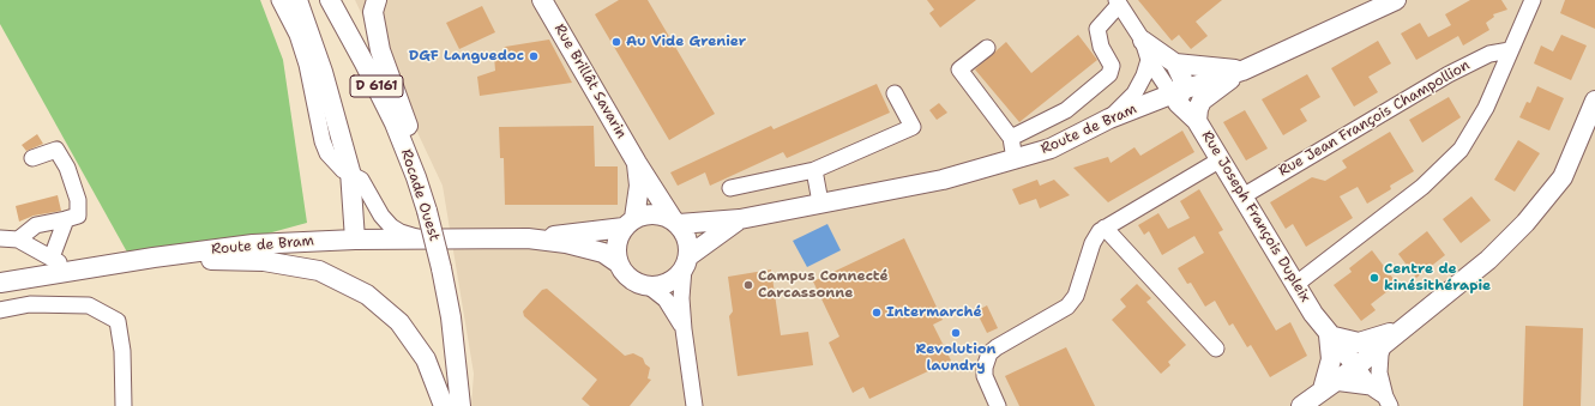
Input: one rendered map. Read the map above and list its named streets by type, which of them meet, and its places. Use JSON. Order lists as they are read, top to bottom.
{
  "streets": {
    "main road": [
      "Rue Brillât Savarin",
      "D 6161",
      "Route de Bram",
      "Rocade Ouest",
      "Rue Joseph François Dupleix"
    ],
    "street": ["Rue Jean François Champollion"]
  },
  "crossings": [
    ["Rue Brillât Savarin", "Route de Bram"],
    ["Rue Jean François Champollion", "Rue Joseph François Dupleix"],
    ["Route de Bram", "Rue Joseph François Dupleix"]
  ],
  "places": [
    "Au Vide Grenier",
    "DGF Languedoc",
    "Centre de kinésithérapie",
    "Campus Connecté Carcassonne",
    "Intermarché",
    "Revolution laundry"
  ]
}
